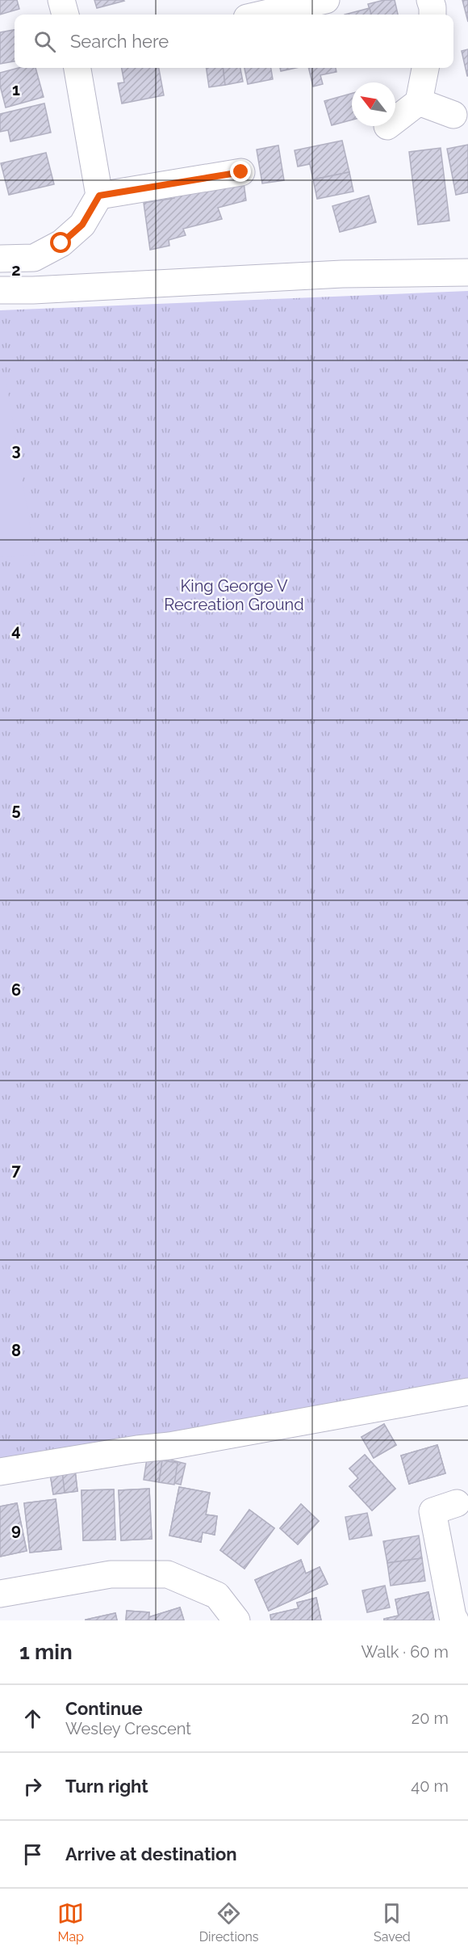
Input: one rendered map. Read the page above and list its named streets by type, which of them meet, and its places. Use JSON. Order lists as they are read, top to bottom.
{
  "parks": ["King George V Recreation Ground"],
  "north": "top left",
  "page": {
    "search": "Search here",
    "heading": ["1 min", "Walk · 60 m"],
    "list": [
      ["Continue", "Wesley Crescent", "20 m"],
      ["Turn right", "40 m"],
      "Arrive at destination"
    ],
    "nav": ["Map", "Directions", "Saved"]
  },
  "grid": {
    "rows": [
      "1",
      "2",
      "3",
      "4",
      "5",
      "6",
      "7",
      "8",
      "9"
    ]
  }
}
